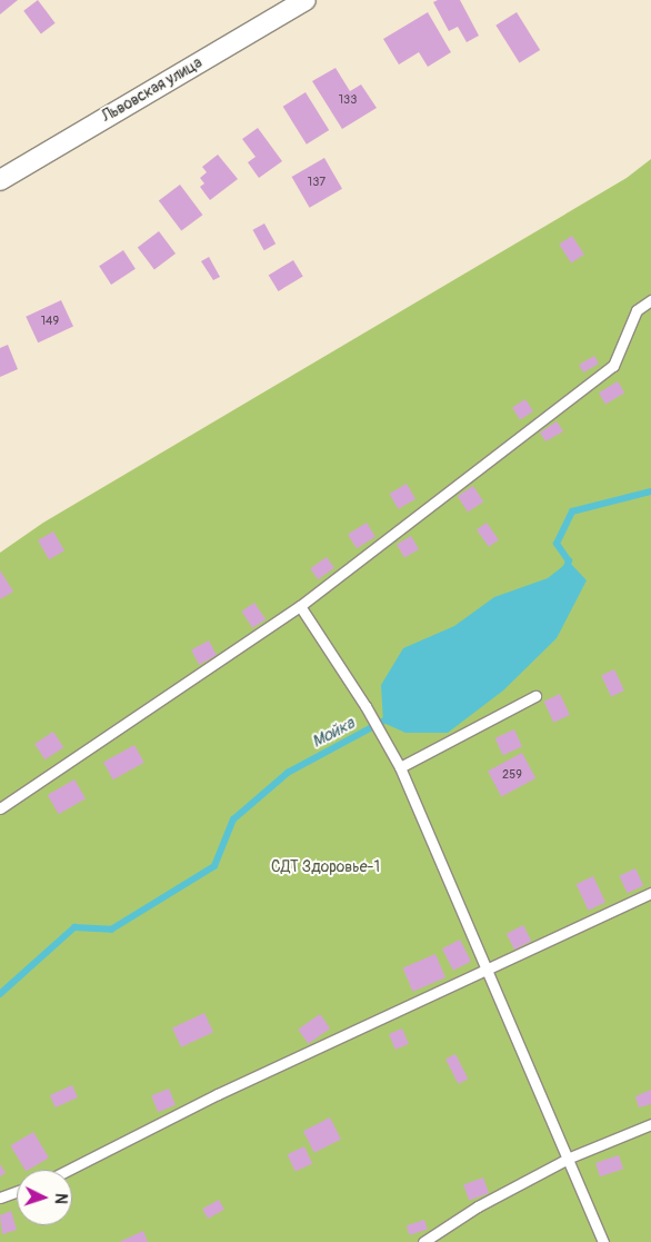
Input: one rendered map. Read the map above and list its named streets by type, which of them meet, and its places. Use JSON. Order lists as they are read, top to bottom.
{
  "streets": {
    "street": ["Львовская улица"]
  },
  "water": ["Мойка"],
  "parks": ["СДТ Здоровье-1"],
  "house_numbers": [
    "133",
    "137",
    "149",
    "259"
  ],
  "north": "right"
}
